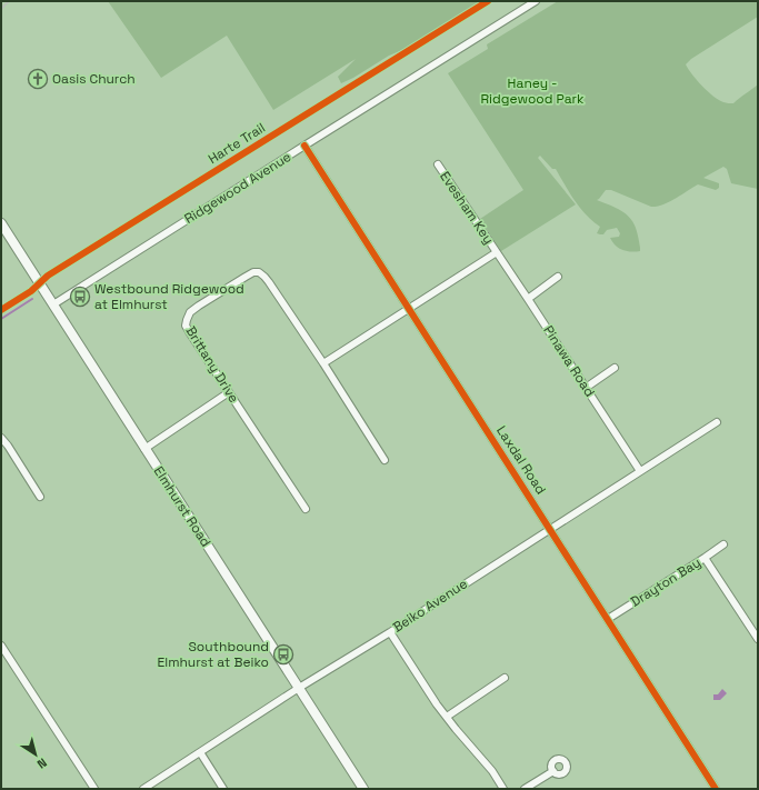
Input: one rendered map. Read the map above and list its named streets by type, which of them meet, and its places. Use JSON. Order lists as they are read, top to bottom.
{
  "streets": {
    "street": [
      "Ridgewood Avenue",
      "Evesham Key",
      "Pinawa Road",
      "Brittany Drive",
      "Laxdal Road",
      "Elmhurst Road",
      "Drayton Bay",
      "Beiko Avenue"
    ],
    "cycle path": ["Harte Trail"]
  },
  "crossings": [
    ["Ridgewood Avenue", "Laxdal Road"],
    ["Ridgewood Avenue", "Elmhurst Road"],
    ["Evesham Key", "Pinawa Road"],
    ["Pinawa Road", "Beiko Avenue"],
    ["Laxdal Road", "Drayton Bay"],
    ["Laxdal Road", "Beiko Avenue"],
    ["Elmhurst Road", "Beiko Avenue"]
  ],
  "parks": ["Haney - Ridgewood Park"],
  "places": {
    "church": ["Oasis Church"],
    "bus stop": ["Westbound Ridgewood at Elmhurst", "Southbound Elmhurst at Beiko"]
  },
  "north": "bottom right"
}
